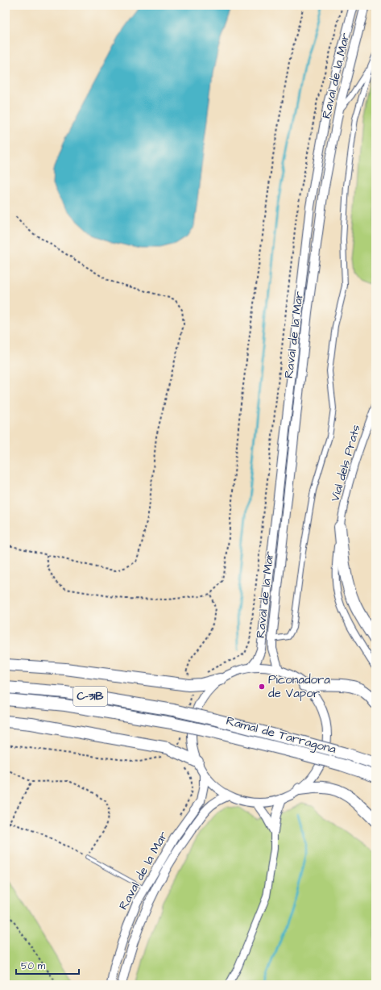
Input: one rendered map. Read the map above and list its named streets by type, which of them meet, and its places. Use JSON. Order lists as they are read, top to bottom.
{
  "streets": {
    "highway": ["C-31B", "Ramal de Tarragona"],
    "street": ["Raval de la Mar", "Vial dels Prats"]
  },
  "places": ["Piconadora de Vapor"],
  "scale_bar": "50 m"
}
